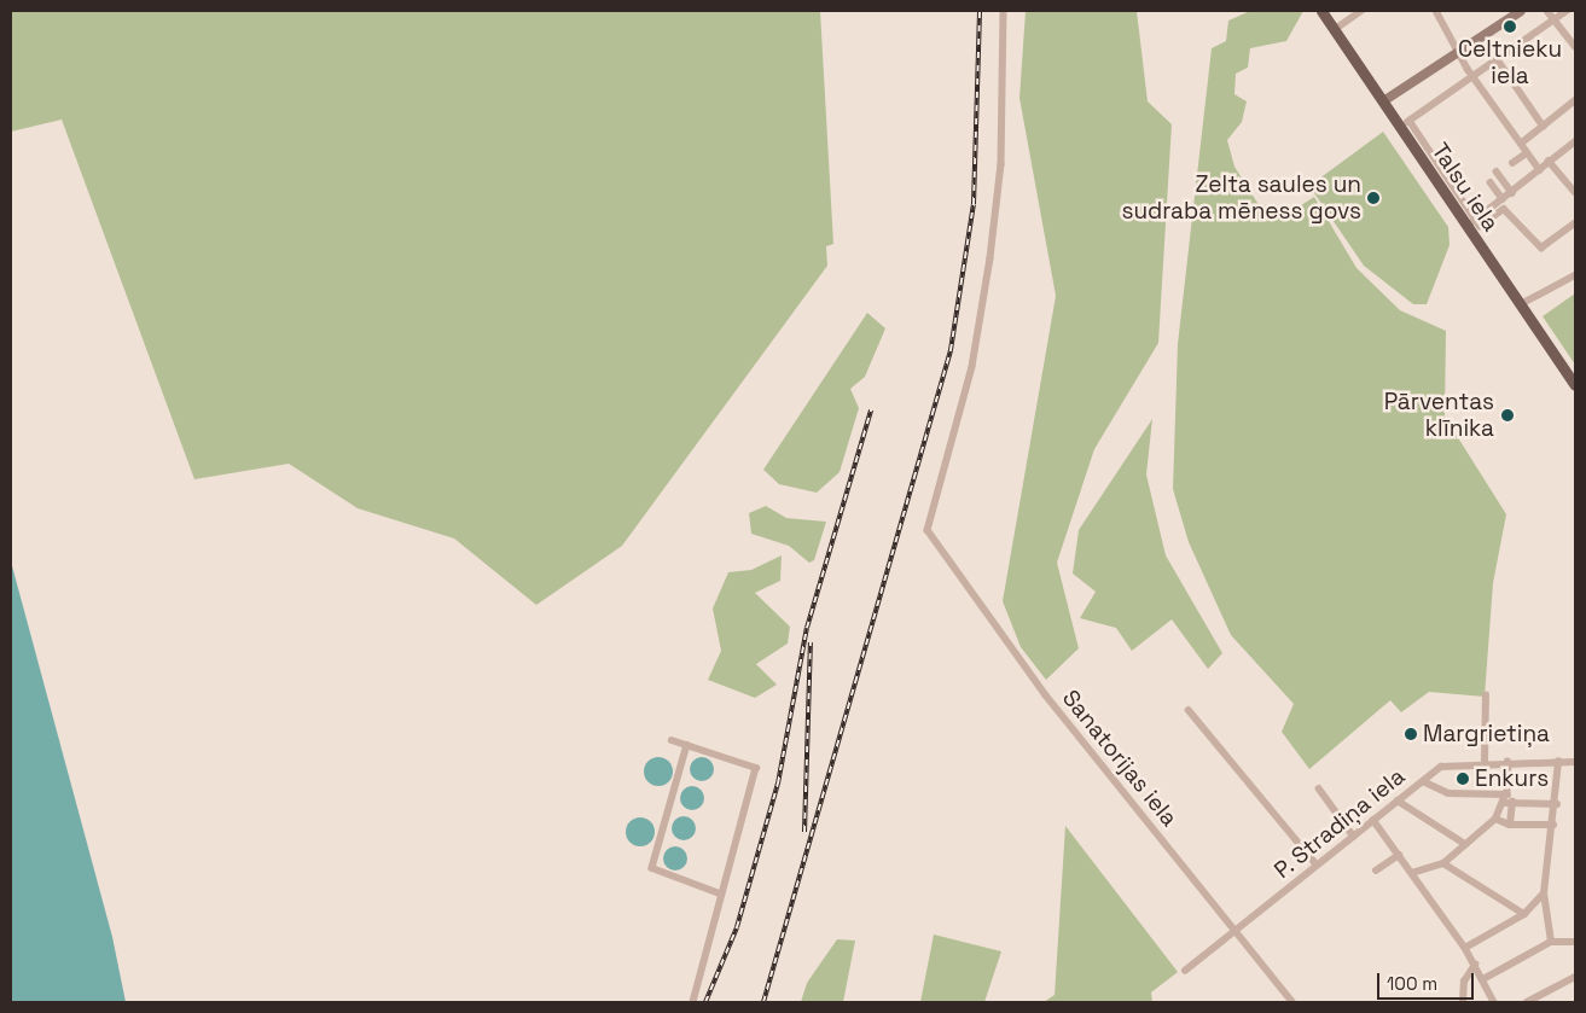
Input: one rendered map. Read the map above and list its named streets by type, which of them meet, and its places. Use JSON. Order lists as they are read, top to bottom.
{
  "streets": {
    "main road": ["Talsu iela"],
    "street": ["Sanatorijas iela", "P. Stradiņa iela"]
  },
  "crossings": [
    ["Sanatorijas iela", "P. Stradiņa iela"]
  ],
  "places": [
    "Celtnieku iela",
    "Zelta saules un sudraba mēness govs",
    "Pārventas klīnika",
    "Margrietiņa",
    "Enkurs"
  ],
  "scale_bar": "100 m"
}
